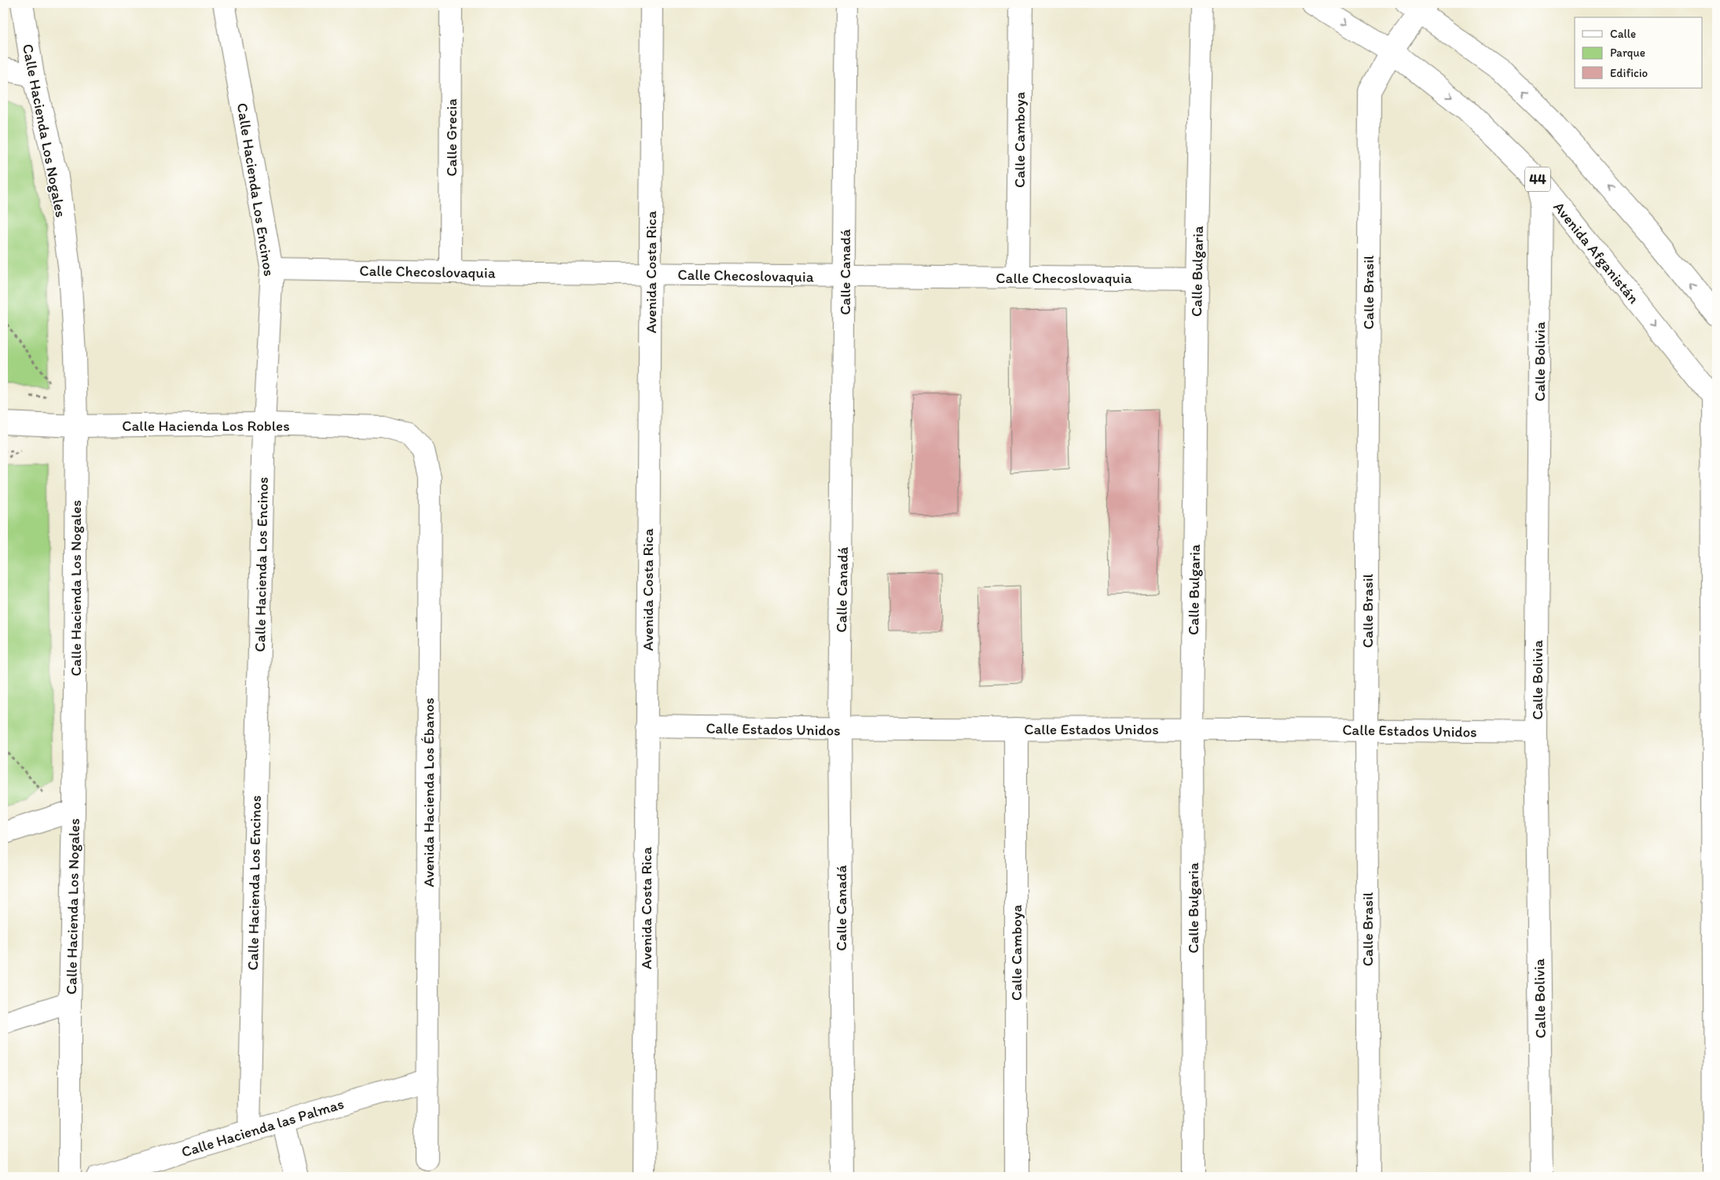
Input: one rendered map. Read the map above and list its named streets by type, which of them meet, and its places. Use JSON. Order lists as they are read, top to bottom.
{
  "streets": {
    "street": [
      "Calle Hacienda Los Nogales",
      "Calle Grecia",
      "Calle Camboya",
      "44",
      "Calle Hacienda Los Encinos",
      "Avenida Afganistán",
      "Calle Checoslovaquia",
      "Calle Bulgaria",
      "Avenida Costa Rica",
      "Calle Canadá",
      "Calle Brasil",
      "Calle Bolivia",
      "Calle Hacienda Los Robles",
      "Calle Estados Unidos",
      "Avenida Hacienda Los Ébanos",
      "Calle Hacienda las Palmas"
    ]
  },
  "crossings": [
    ["Calle Hacienda Los Nogales", "Calle Hacienda Los Robles"],
    ["Calle Grecia", "Calle Checoslovaquia"],
    ["Calle Camboya", "Calle Checoslovaquia"],
    ["Calle Camboya", "Calle Estados Unidos"],
    ["Calle Hacienda Los Encinos", "Calle Checoslovaquia"],
    ["Calle Hacienda Los Encinos", "Calle Hacienda Los Robles"],
    ["Calle Hacienda Los Encinos", "Calle Hacienda las Palmas"],
    ["Avenida Afganistán", "Calle Brasil"],
    ["Avenida Afganistán", "Calle Bolivia"],
    ["Calle Checoslovaquia", "Calle Bulgaria"],
    ["Calle Checoslovaquia", "Avenida Costa Rica"],
    ["Calle Checoslovaquia", "Calle Canadá"],
    ["Calle Bulgaria", "Calle Estados Unidos"],
    ["Avenida Costa Rica", "Calle Estados Unidos"],
    ["Calle Canadá", "Calle Estados Unidos"],
    ["Calle Brasil", "Calle Estados Unidos"],
    ["Calle Bolivia", "Calle Estados Unidos"],
    ["Calle Hacienda Los Robles", "Avenida Hacienda Los Ébanos"],
    ["Avenida Hacienda Los Ébanos", "Calle Hacienda las Palmas"]
  ],
  "legend": ["Calle", "Parque", "Edificio"]
}
